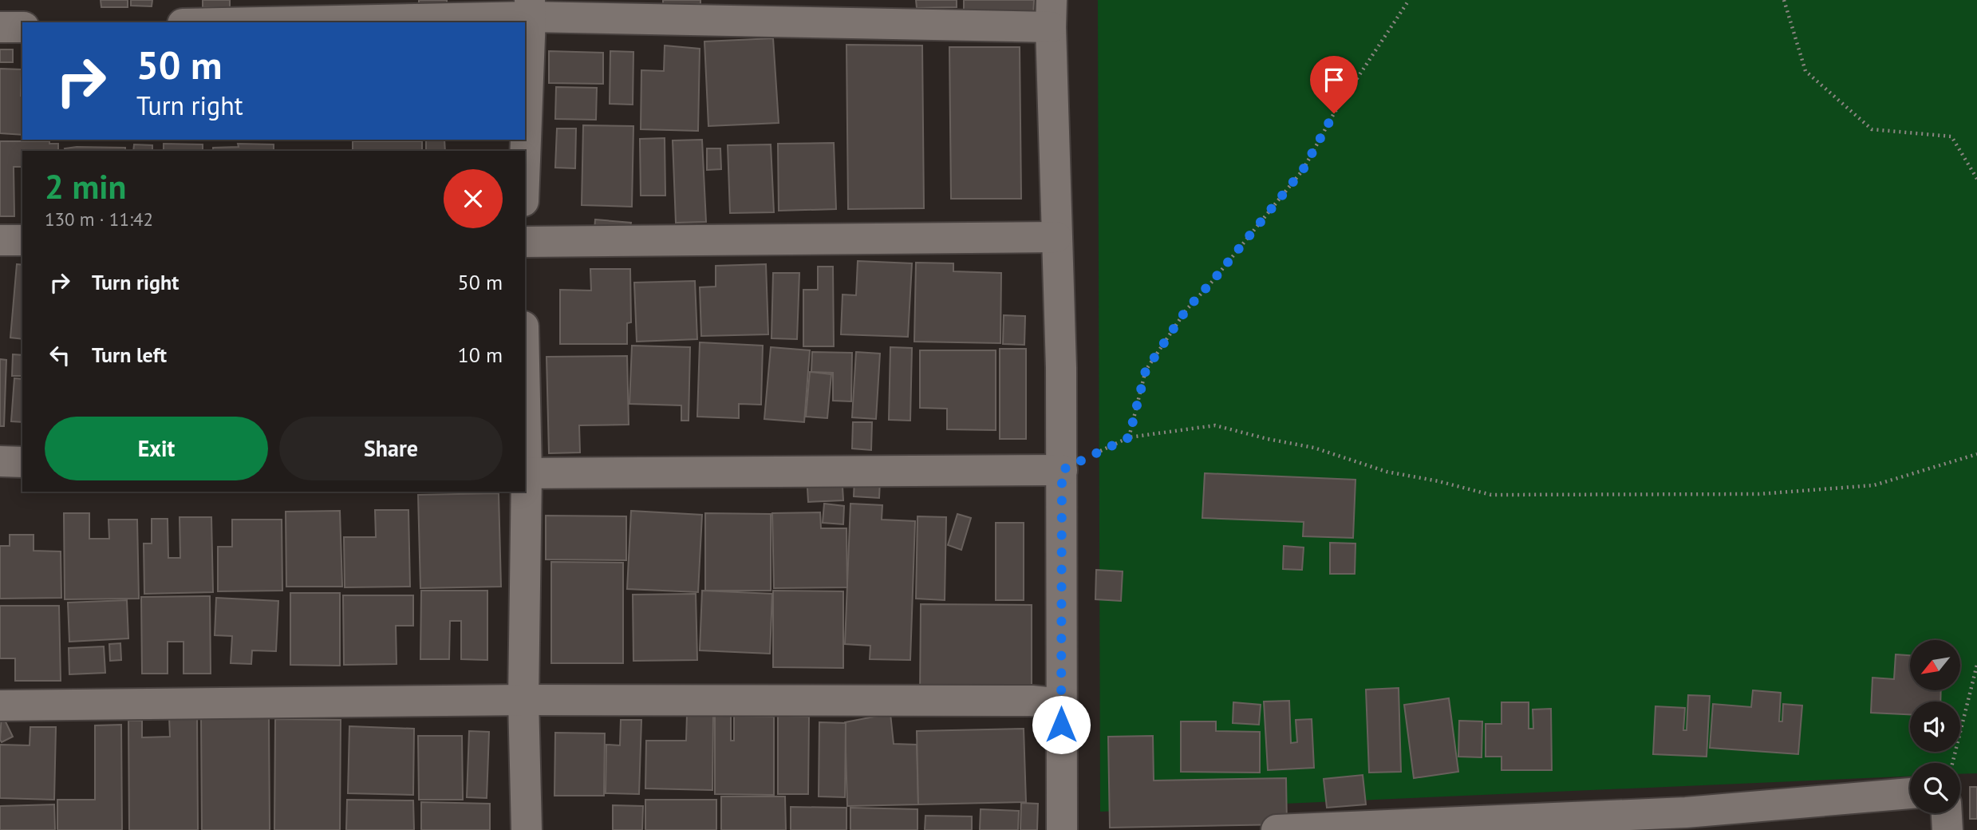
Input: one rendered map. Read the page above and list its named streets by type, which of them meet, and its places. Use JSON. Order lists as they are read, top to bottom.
{
  "north": "bottom left",
  "page": {
    "turn": ["50 m", "Turn right"],
    "heading": ["2 min", "130 m · 11:42"],
    "list": [
      {
        "name": "Turn right",
        "value": "50 m"
      },
      {
        "name": "Turn left",
        "value": "10 m"
      }
    ],
    "buttons": ["Exit", "Share"]
  }
}
